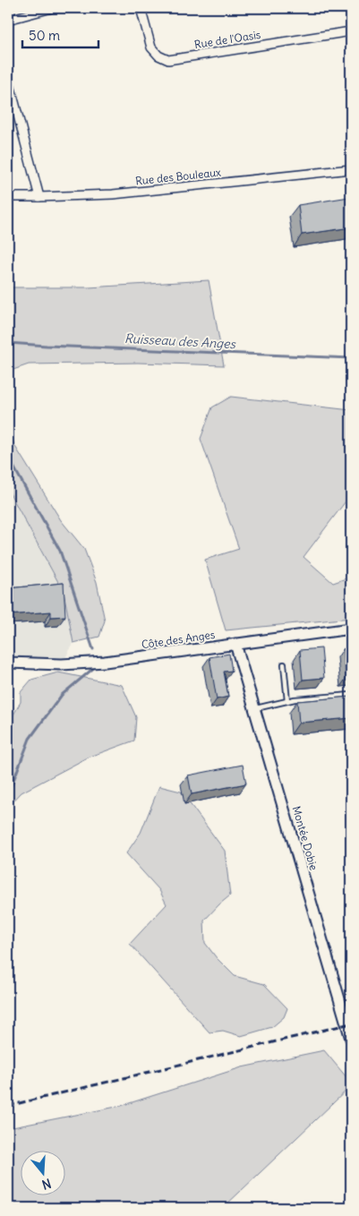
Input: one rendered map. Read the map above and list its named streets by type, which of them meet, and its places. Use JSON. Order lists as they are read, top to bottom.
{
  "streets": {
    "street": [
      "Rue de l'Oasis",
      "Rue des Bouleaux",
      "Côte des Anges",
      "Montée Dobie"
    ]
  },
  "crossings": [
    ["Côte des Anges", "Montée Dobie"]
  ],
  "water": ["Ruisseau des Anges"],
  "scale_bar": "50 m",
  "north": "bottom"
}
